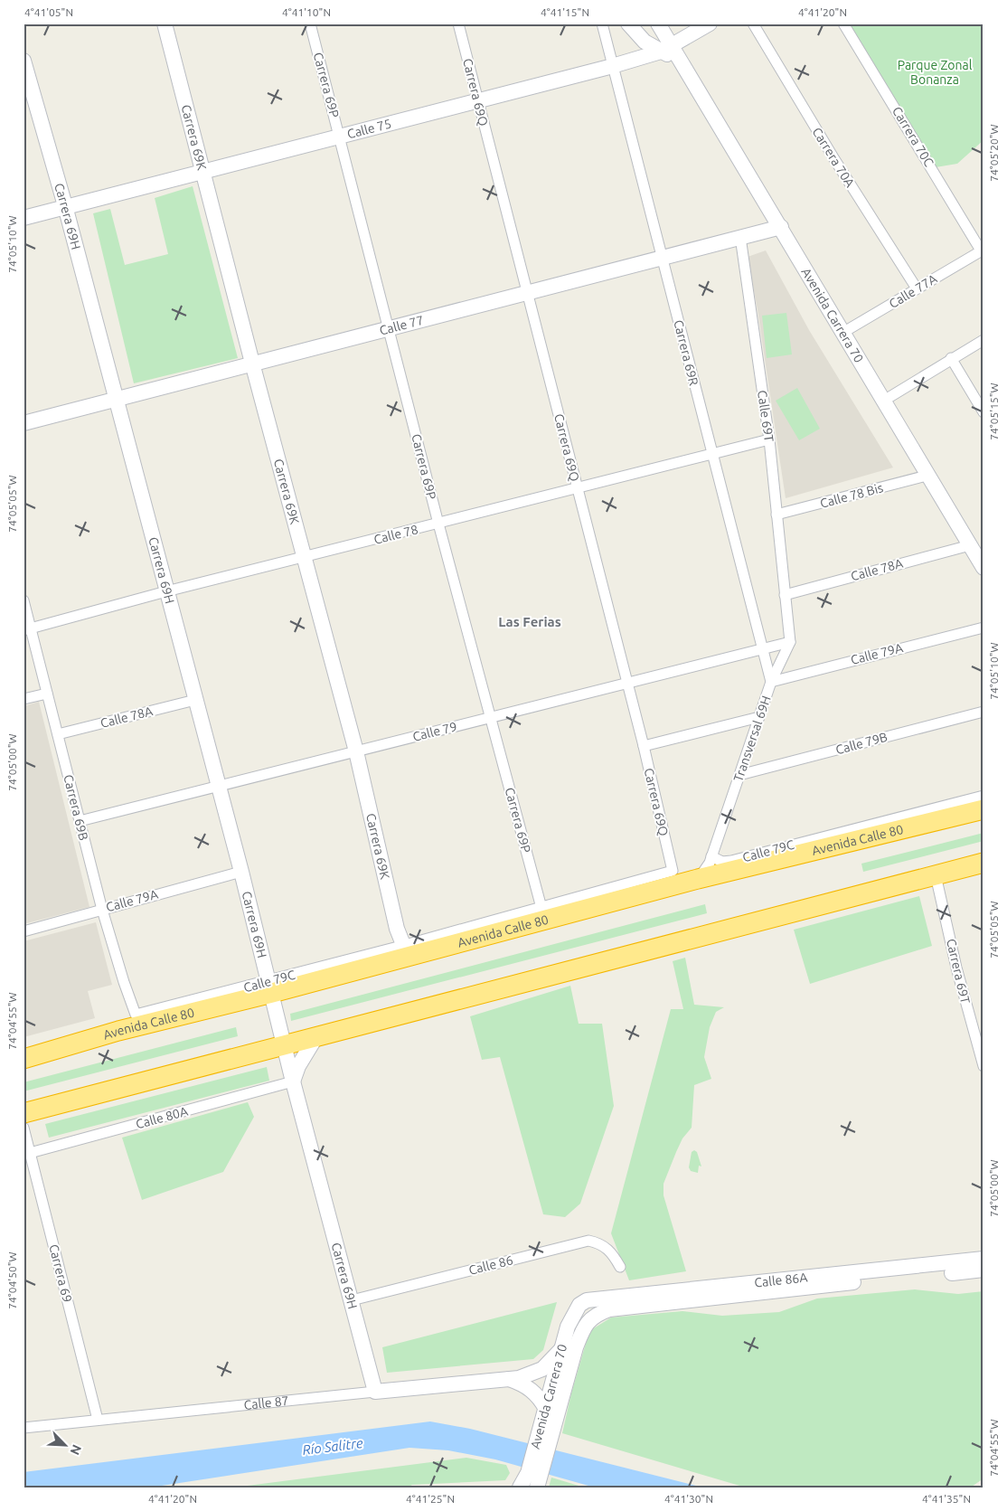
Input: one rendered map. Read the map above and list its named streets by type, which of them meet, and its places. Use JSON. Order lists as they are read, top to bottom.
{
  "streets": {
    "highway": ["Avenida Calle 80"],
    "street": [
      "Carrera 69P",
      "Carrera 69Q",
      "Calle 75",
      "Carrera 69K",
      "Carrera 70C",
      "Carrera 70A",
      "Carrera 69H",
      "Calle 77A",
      "Avenida Carrera 70",
      "Calle 77",
      "Carrera 69R",
      "Calle 69T",
      "Calle 78 Bis",
      "Calle 78",
      "Calle 78A",
      "Calle 79A",
      "Calle 79",
      "Transversal 69H",
      "Calle 79B",
      "Carrera 69B",
      "Calle 79C",
      "Carrera 69T",
      "Calle 80A",
      "Calle 86",
      "Carrera 69",
      "Calle 86A",
      "Calle 87"
    ]
  },
  "crossings": [
    ["Carrera 69P", "Carrera 69Q"],
    ["Carrera 69P", "Calle 75"],
    ["Carrera 69P", "Calle 77"],
    ["Carrera 69P", "Calle 78"],
    ["Carrera 69P", "Calle 79"],
    ["Carrera 69Q", "Calle 75"],
    ["Carrera 69Q", "Calle 77"],
    ["Carrera 69Q", "Calle 78"],
    ["Carrera 69Q", "Calle 79"],
    ["Calle 75", "Carrera 69K"],
    ["Calle 75", "Carrera 69H"],
    ["Calle 75", "Avenida Carrera 70"],
    ["Calle 75", "Carrera 69R"],
    ["Carrera 69K", "Calle 77"],
    ["Carrera 69K", "Calle 78"],
    ["Carrera 69K", "Calle 79"],
    ["Carrera 69K", "Avenida Calle 80"],
    ["Carrera 70C", "Calle 77A"],
    ["Carrera 70A", "Calle 77A"],
    ["Carrera 69H", "Calle 77"],
    ["Carrera 69H", "Calle 78"],
    ["Carrera 69H", "Calle 78A"],
    ["Carrera 69H", "Calle 79A"],
    ["Carrera 69H", "Calle 79"],
    ["Carrera 69H", "Avenida Calle 80"],
    ["Carrera 69H", "Calle 79C"],
    ["Carrera 69H", "Calle 80A"],
    ["Carrera 69H", "Calle 86"],
    ["Carrera 69H", "Calle 87"],
    ["Calle 77A", "Avenida Carrera 70"],
    ["Avenida Carrera 70", "Calle 77"],
    ["Avenida Carrera 70", "Calle 78 Bis"],
    ["Avenida Carrera 70", "Calle 78A"],
    ["Avenida Carrera 70", "Calle 86A"],
    ["Avenida Carrera 70", "Calle 87"],
    ["Calle 77", "Carrera 69R"],
    ["Calle 77", "Calle 69T"],
    ["Carrera 69R", "Calle 78"],
    ["Carrera 69R", "Calle 79A"],
    ["Carrera 69R", "Calle 79"],
    ["Carrera 69R", "Transversal 69H"],
    ["Calle 69T", "Calle 78 Bis"],
    ["Calle 69T", "Calle 78"],
    ["Calle 69T", "Calle 78A"],
    ["Calle 78", "Carrera 69B"],
    ["Calle 78A", "Carrera 69B"],
    ["Calle 79A", "Transversal 69H"],
    ["Calle 79A", "Carrera 69B"],
    ["Calle 79", "Transversal 69H"],
    ["Calle 79", "Carrera 69B"],
    ["Transversal 69H", "Calle 79B"],
    ["Transversal 69H", "Avenida Calle 80"],
    ["Transversal 69H", "Calle 79C"],
    ["Carrera 69B", "Calle 79C"],
    ["Avenida Calle 80", "Calle 79C"],
    ["Calle 80A", "Carrera 69"],
    ["Carrera 69", "Calle 87"]
  ],
  "districts": ["Las Ferias"],
  "water": ["Río Salitre"],
  "parks": ["Parque Zonal Bonanza"],
  "north": "bottom right",
  "coordinates": [
    "4°41'05\"N",
    "4°41'10\"N",
    "4°41'15\"N",
    "4°41'20\"N",
    "74°05'20\"W",
    "74°05'10\"W",
    "74°05'15\"W",
    "74°05'05\"W",
    "74°05'00\"W",
    "74°04'55\"W",
    "74°04'50\"W",
    "4°41'25\"N",
    "4°41'30\"N",
    "4°41'35\"N"
  ]
}
